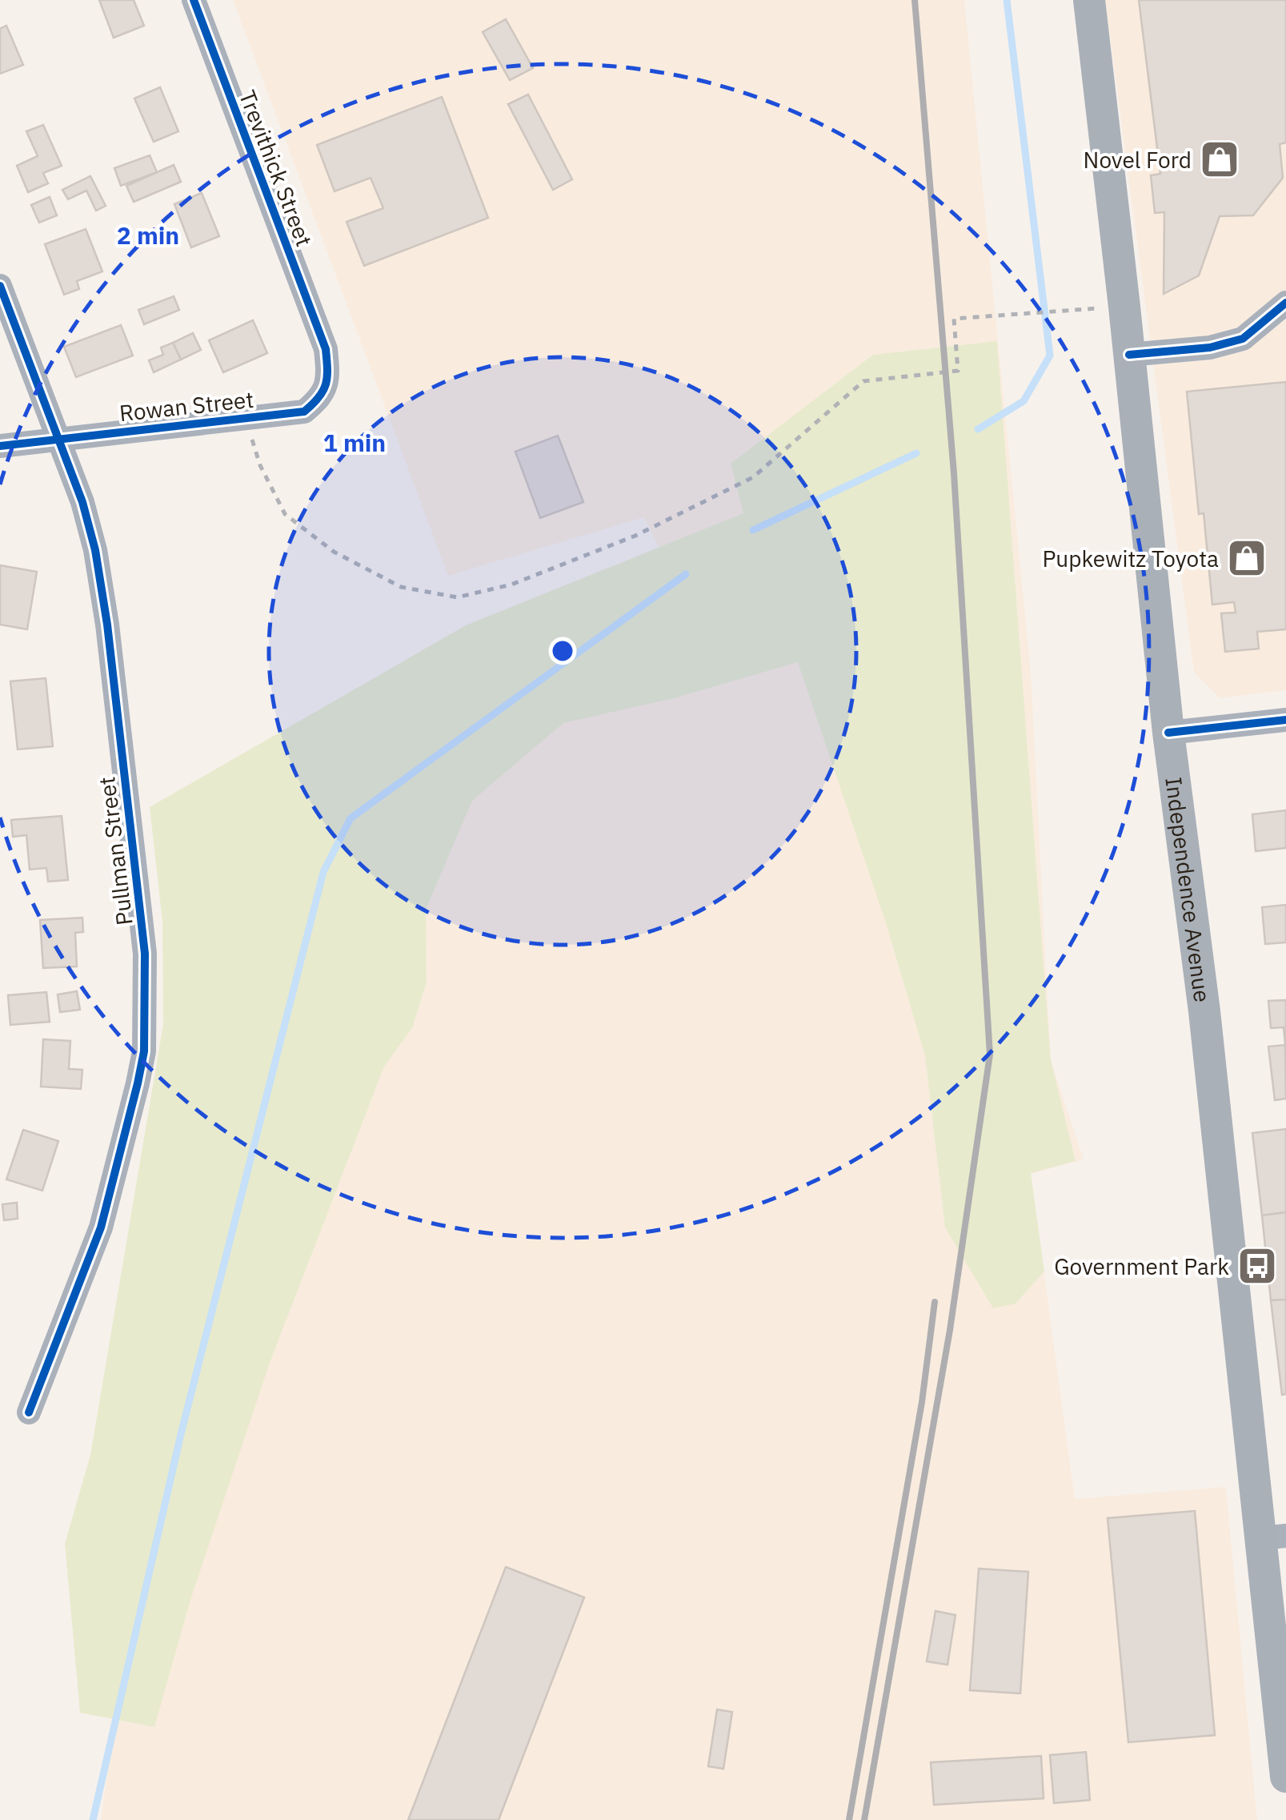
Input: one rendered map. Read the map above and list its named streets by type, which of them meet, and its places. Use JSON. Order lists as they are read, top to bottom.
{
  "streets": {
    "main road": ["Independence Avenue"],
    "street": ["Trevithick Street", "Rowan Street", "Pullman Street"]
  },
  "crossings": [
    ["Trevithick Street", "Rowan Street"],
    ["Rowan Street", "Pullman Street"]
  ],
  "places": {
    "shop": ["Novel Ford", "Pupkewitz Toyota"],
    "bus stop": ["Government Park"]
  },
  "rings": ["2 min", "1 min"]
}
